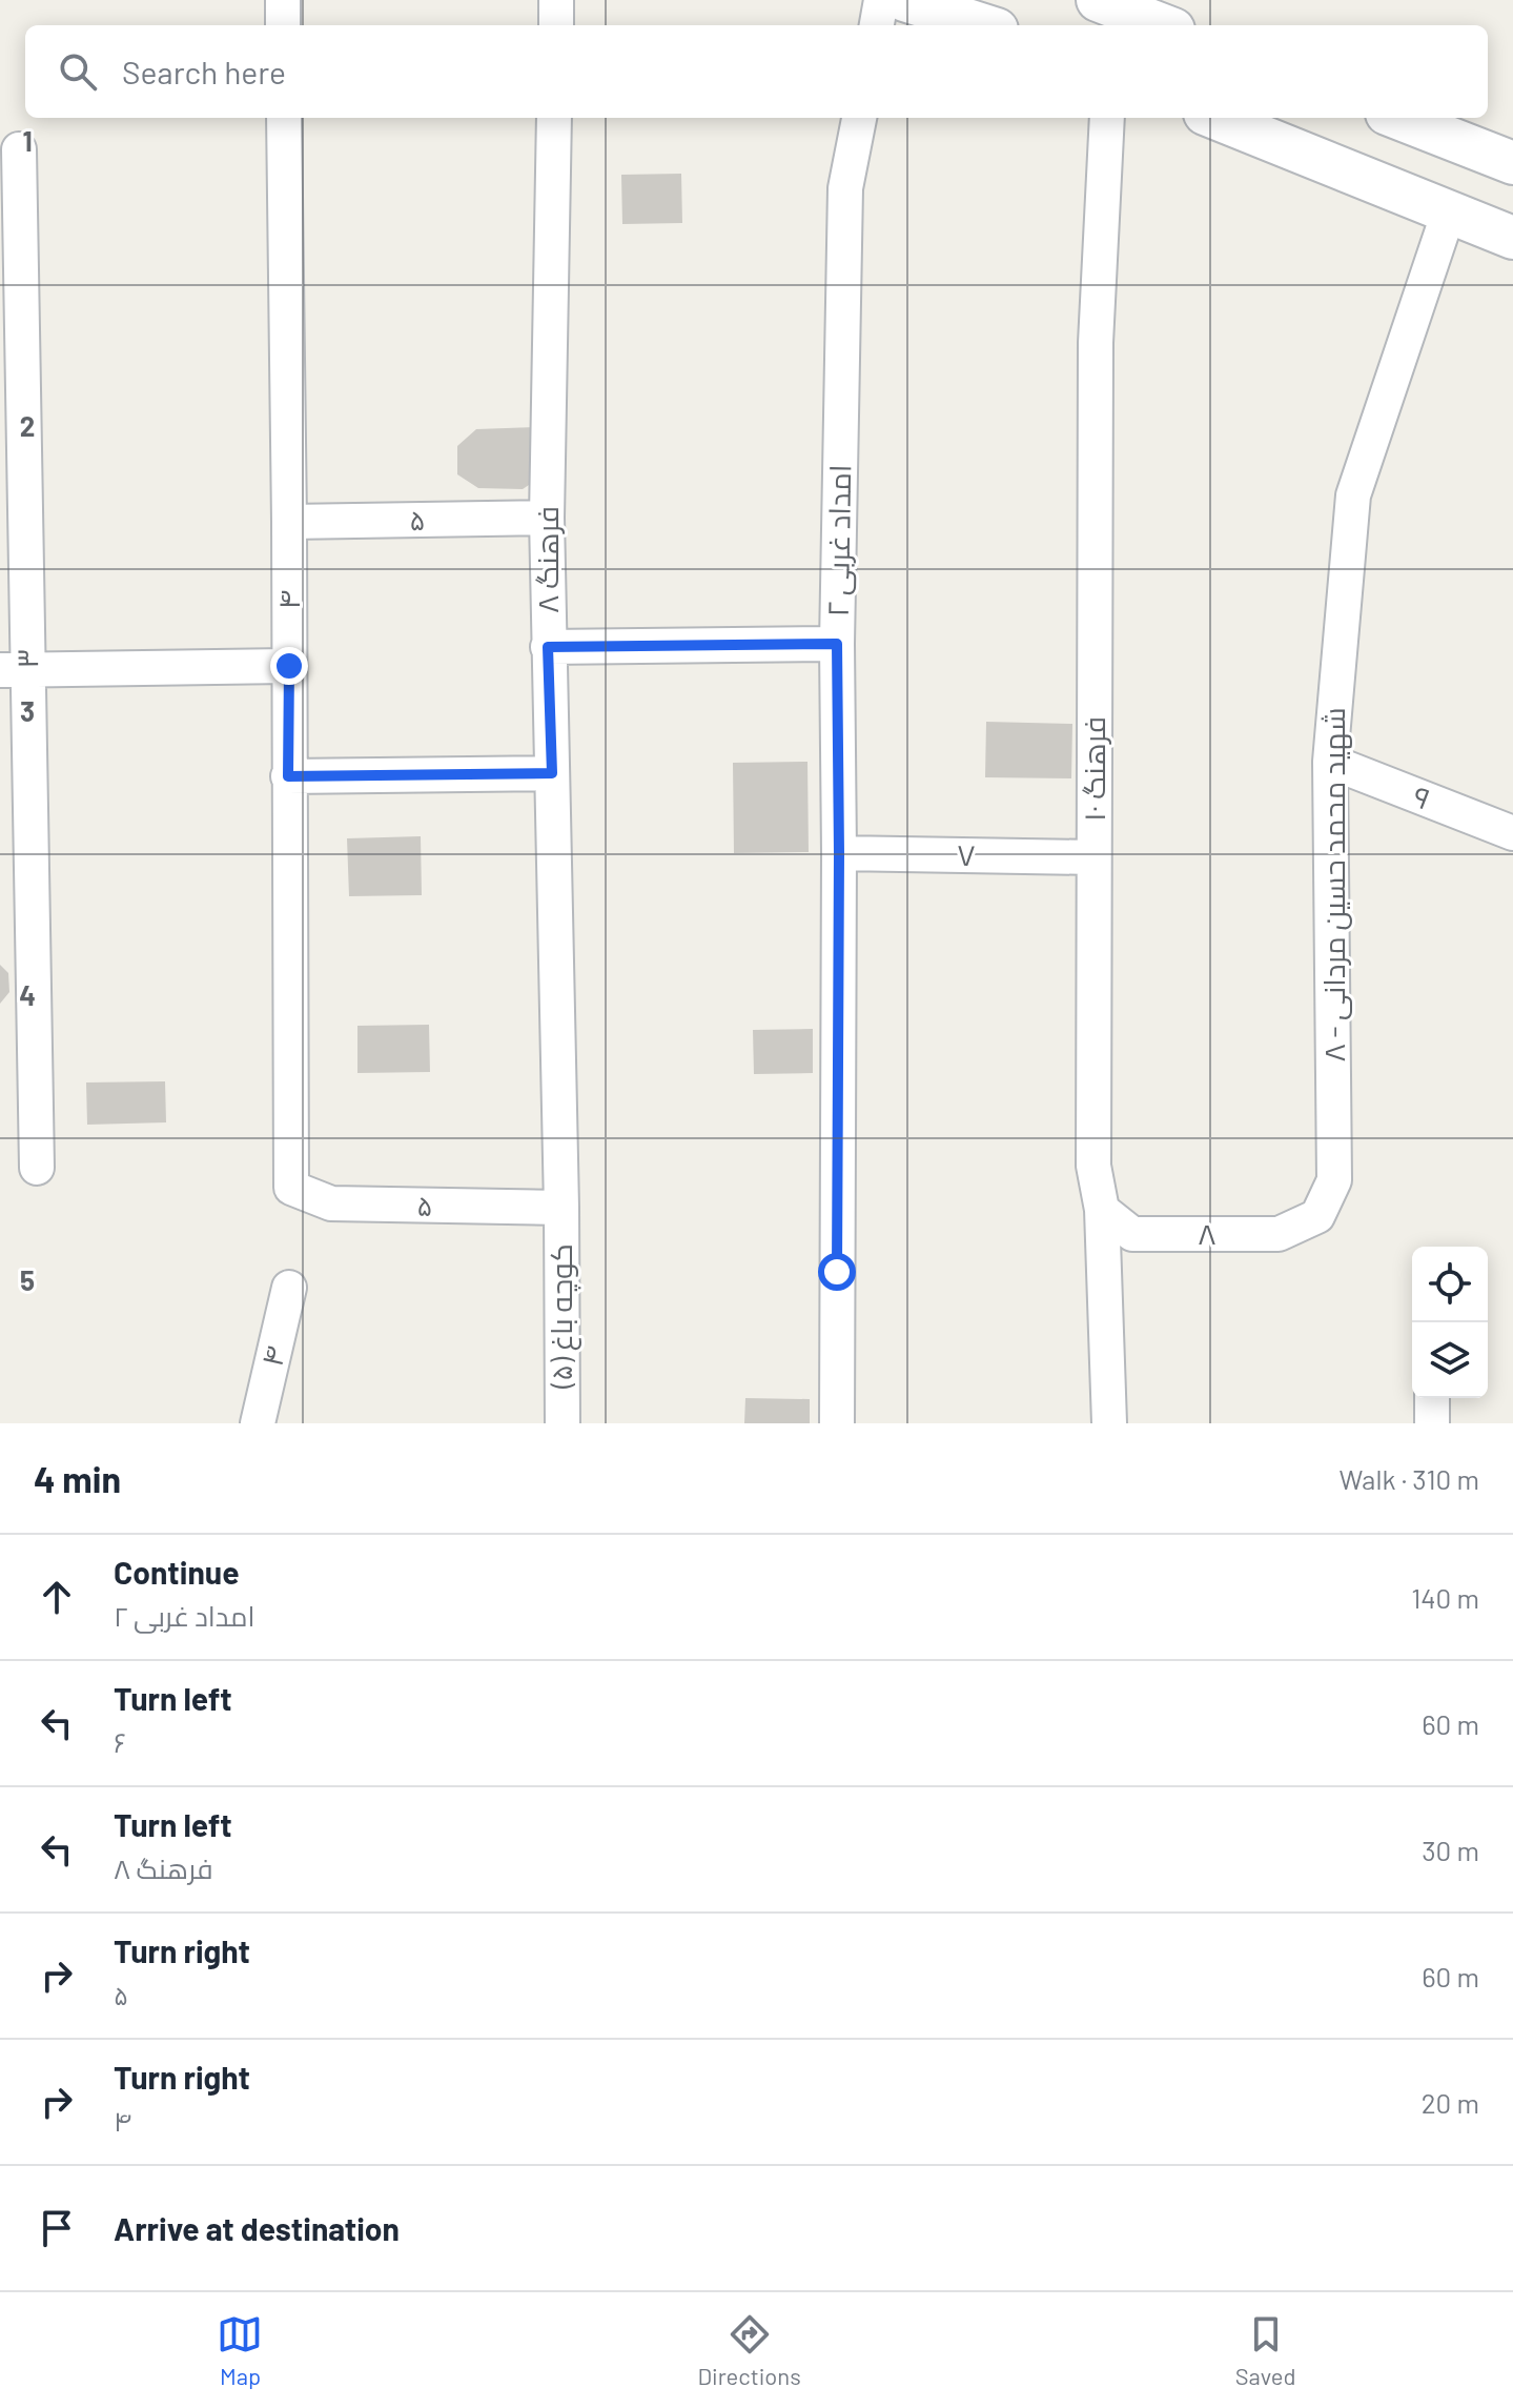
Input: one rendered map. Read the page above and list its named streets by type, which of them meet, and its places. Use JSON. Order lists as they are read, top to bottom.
{
  "streets": {
    "street": [
      "۵",
      "امداد غربی ۲",
      "فرهنگ ۸",
      "۴",
      "۳",
      "فرهنگ ۱۰",
      "۹",
      "۷",
      "شهید محمد حسین مردانی - ۸",
      "۸",
      "کوچه باغ (۵)"
    ]
  },
  "crossings": [
    ["۵", "فرهنگ ۸"],
    ["۵", "۴"],
    ["۵", "کوچه باغ (۵)"],
    ["امداد غربی ۲", "۷"],
    ["فرهنگ ۸", "کوچه باغ (۵)"],
    ["فرهنگ ۱۰", "۷"],
    ["فرهنگ ۱۰", "۸"],
    ["۹", "شهید محمد حسین مردانی - ۸"],
    ["شهید محمد حسین مردانی - ۸", "۸"]
  ],
  "page": {
    "search": "Search here",
    "heading": ["4 min", "Walk · 310 m"],
    "list": [
      ["Continue", "امداد غربی ۲", "140 m"],
      ["Turn left", "۶", "60 m"],
      ["Turn left", "فرهنگ ۸", "30 m"],
      ["Turn right", "۵", "60 m"],
      ["Turn right", "۴", "20 m"],
      "Arrive at destination"
    ],
    "nav": ["Map", "Directions", "Saved"]
  },
  "grid": {
    "rows": [
      "1",
      "2",
      "3",
      "4",
      "5"
    ]
  }
}
